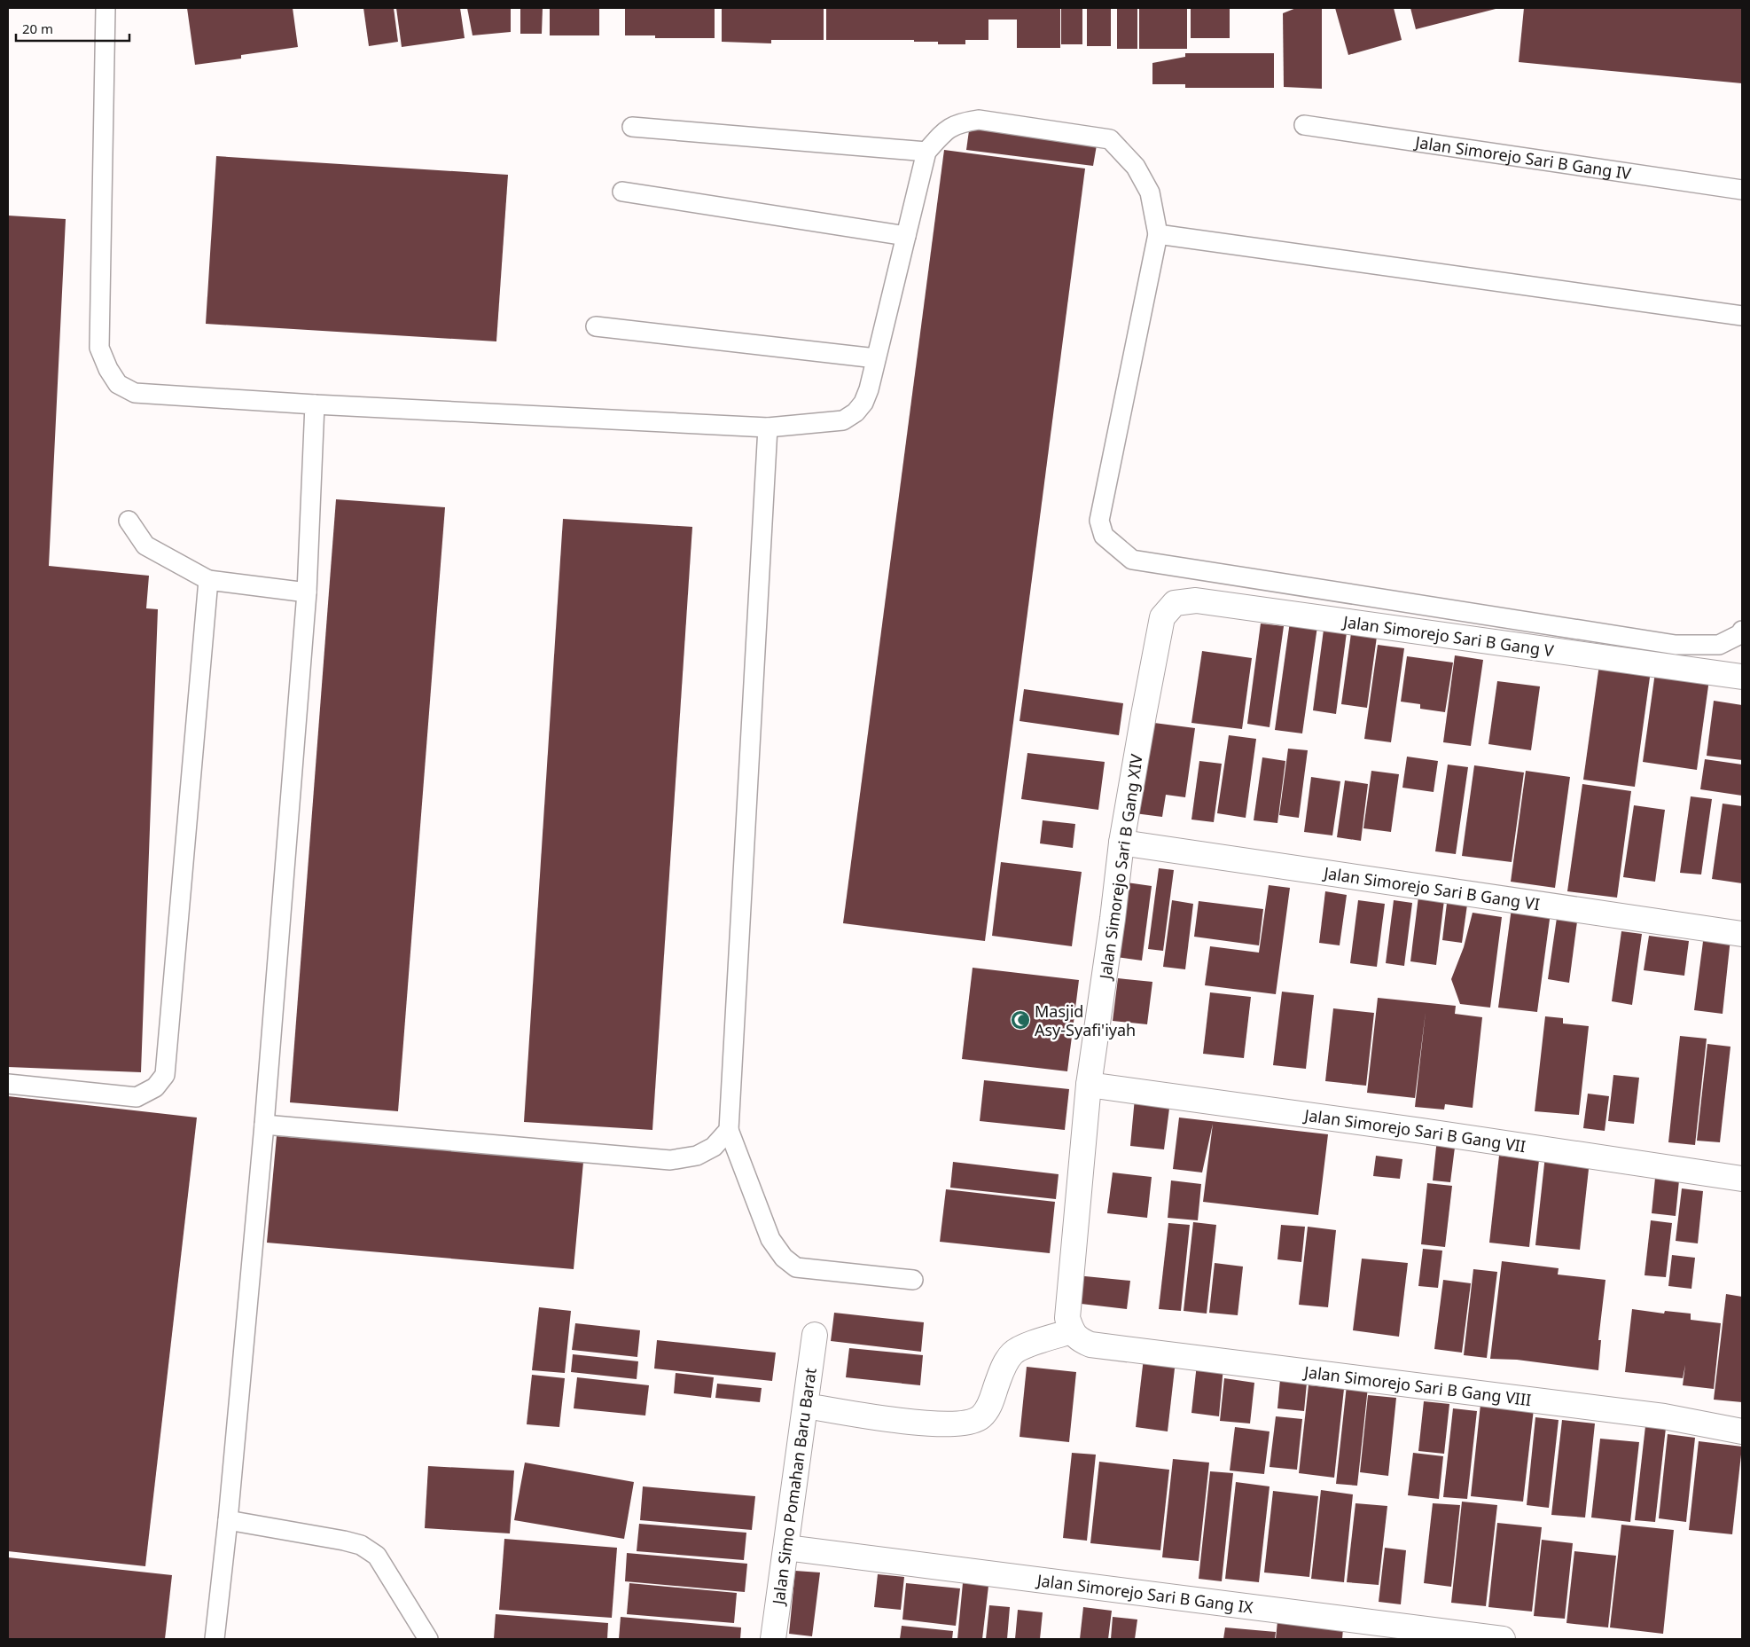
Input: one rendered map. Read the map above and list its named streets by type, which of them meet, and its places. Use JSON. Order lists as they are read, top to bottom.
{
  "streets": {
    "street": [
      "Jalan Simorejo Sari B Gang V",
      "Jalan Simorejo Sari B Gang XIV",
      "Jalan Simorejo Sari B Gang VI",
      "Jalan Simorejo Sari B Gang VII",
      "Jalan Simorejo Sari B Gang VIII",
      "Jalan Simo Pomahan Baru Barat",
      "Jalan Simorejo Sari B Gang IX"
    ],
    "lane": ["Jalan Simorejo Sari B Gang IV"]
  },
  "crossings": [
    ["Jalan Simorejo Sari B Gang V", "Jalan Simorejo Sari B Gang XIV"],
    ["Jalan Simorejo Sari B Gang XIV", "Jalan Simorejo Sari B Gang VI"],
    ["Jalan Simorejo Sari B Gang XIV", "Jalan Simorejo Sari B Gang VII"],
    ["Jalan Simorejo Sari B Gang XIV", "Jalan Simorejo Sari B Gang VIII"],
    ["Jalan Simo Pomahan Baru Barat", "Jalan Simorejo Sari B Gang IX"]
  ],
  "places": {
    "mosque": ["Masjid Asy-Syafi'iyah"]
  },
  "scale_bar": "20 m"
}
